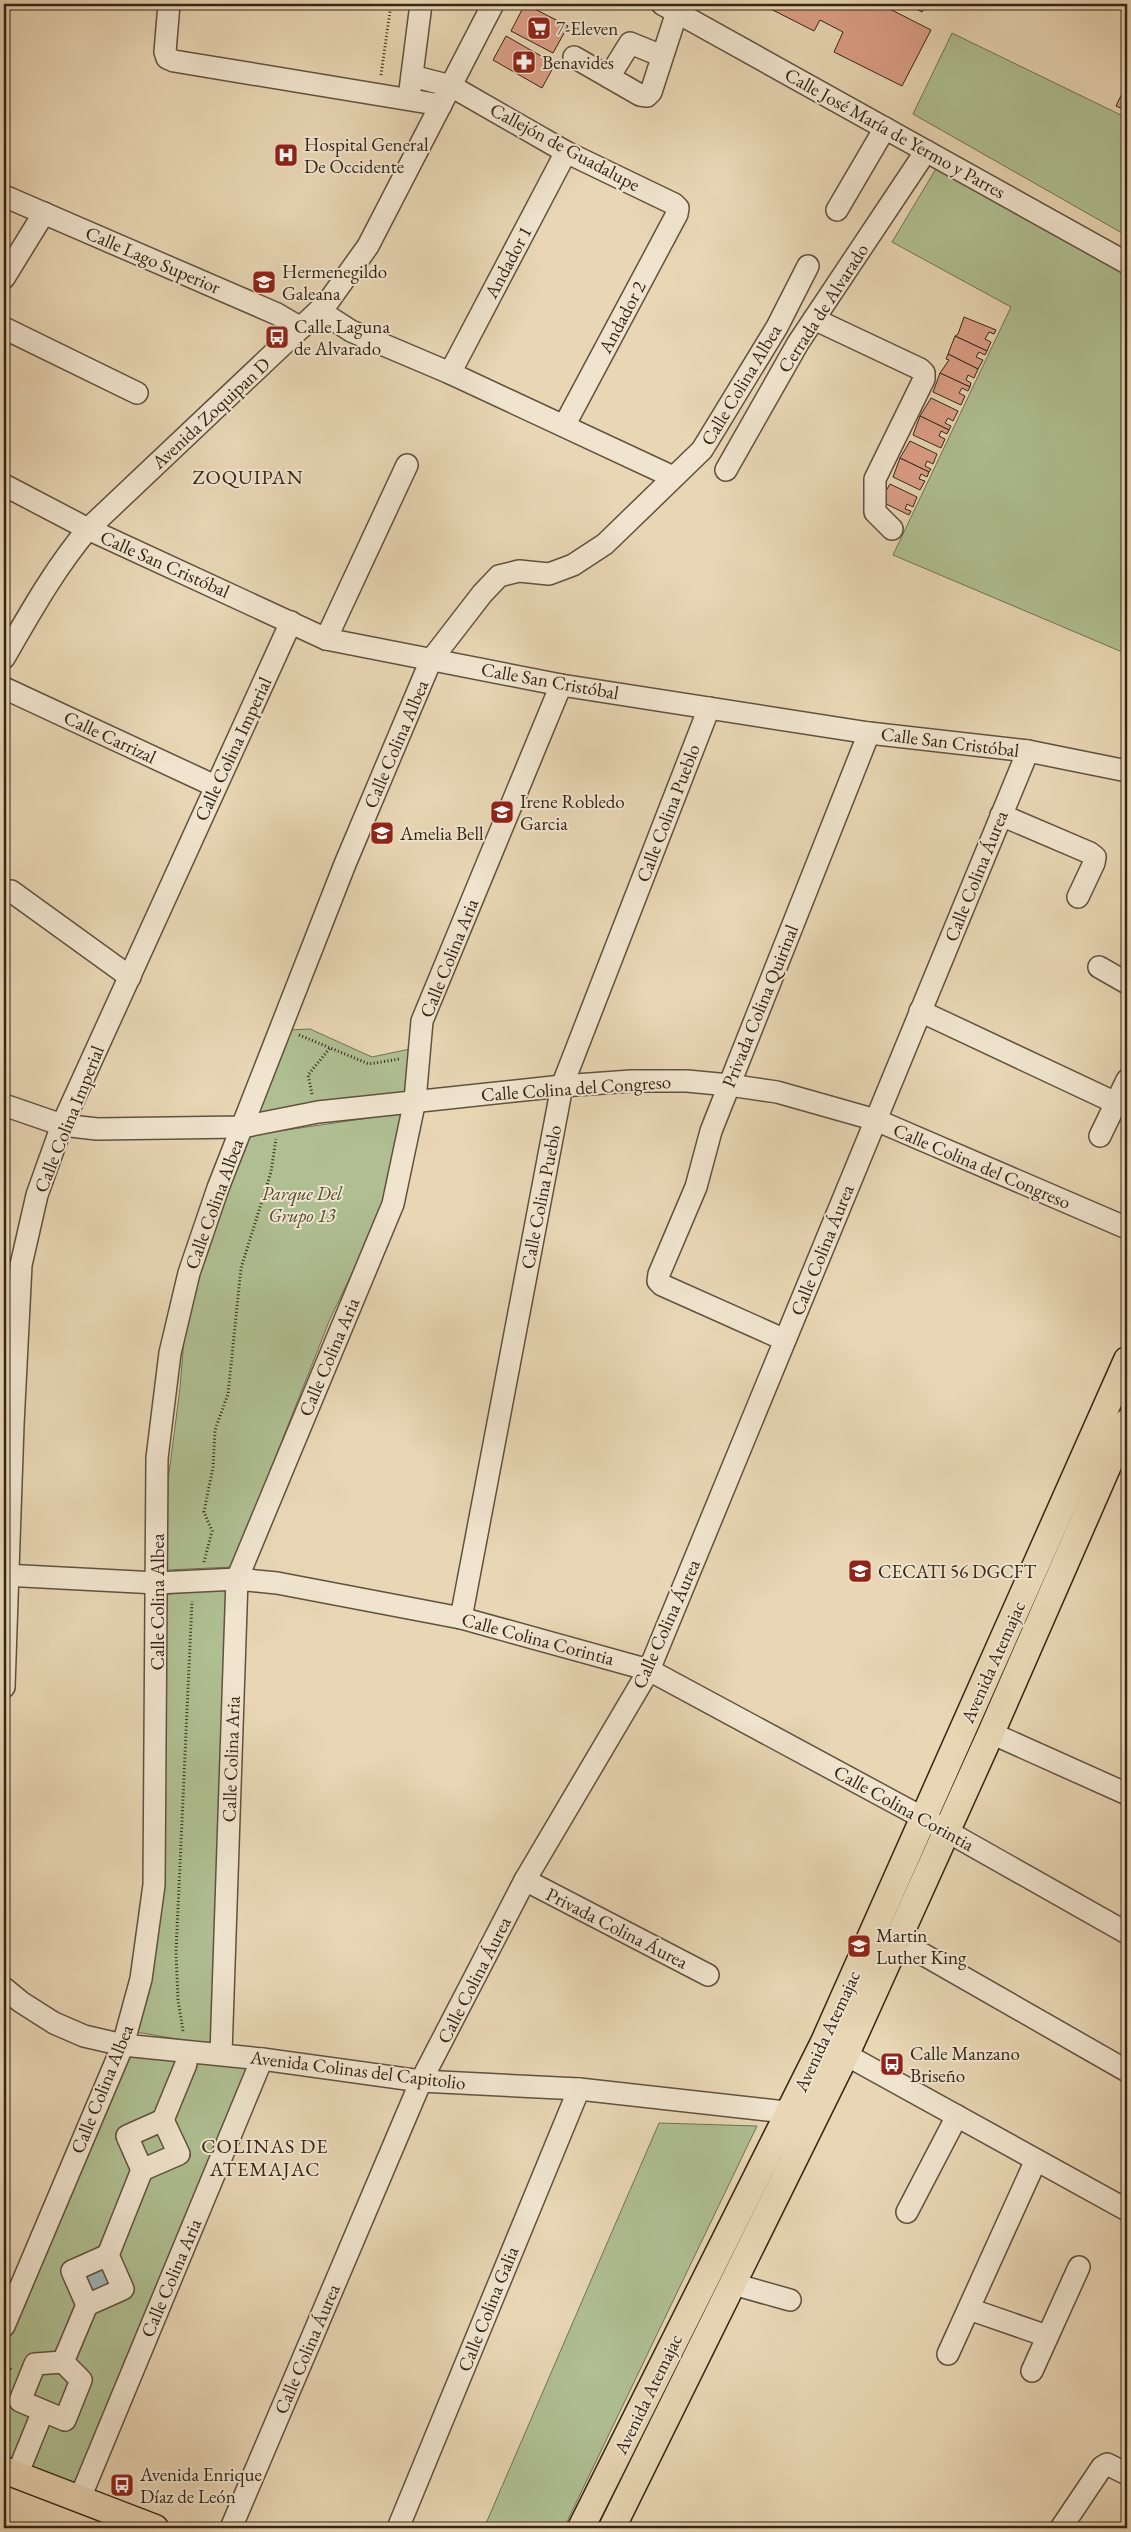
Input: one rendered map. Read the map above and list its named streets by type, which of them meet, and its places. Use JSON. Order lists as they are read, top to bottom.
{
  "streets": {
    "main road": ["Avenida Atemajac"],
    "street": [
      "Calle José María de Yermo y Parres",
      "Callejón de Guadalupe",
      "Calle Lago Superior",
      "Andador 1",
      "Cerrada de Alvarado",
      "Andador 2",
      "Calle Colina Albea",
      "Avenida Zoquipan D",
      "Calle San Cristóbal",
      "Calle Carrizal",
      "Calle Colina Imperial",
      "Calle Colina Pueblo",
      "Calle Colina Áurea",
      "Calle Colina Aria",
      "Privada Colina Quirinal",
      "Calle Colina del Congreso",
      "Calle Colina Corintia",
      "Privada Colina Áurea",
      "Avenida Colinas del Capitolio",
      "Calle Colina Galia"
    ]
  },
  "crossings": [
    ["Calle José María de Yermo y Parres", "Cerrada de Alvarado"],
    ["Callejón de Guadalupe", "Andador 1"],
    ["Callejón de Guadalupe", "Andador 2"],
    ["Callejón de Guadalupe", "Avenida Zoquipan D"],
    ["Calle Lago Superior", "Avenida Zoquipan D"],
    ["Calle Colina Albea", "Calle San Cristóbal"],
    ["Calle Colina Albea", "Calle Colina del Congreso"],
    ["Calle Colina Albea", "Calle Colina Corintia"],
    ["Calle Colina Albea", "Avenida Colinas del Capitolio"],
    ["Avenida Zoquipan D", "Calle San Cristóbal"],
    ["Calle San Cristóbal", "Calle Colina Imperial"],
    ["Calle San Cristóbal", "Calle Colina Pueblo"],
    ["Calle San Cristóbal", "Calle Colina Áurea"],
    ["Calle San Cristóbal", "Calle Colina Aria"],
    ["Calle San Cristóbal", "Privada Colina Quirinal"],
    ["Calle Carrizal", "Calle Colina Imperial"],
    ["Calle Colina Imperial", "Calle Colina del Congreso"],
    ["Calle Colina Imperial", "Calle Colina Corintia"],
    ["Calle Colina Pueblo", "Calle Colina del Congreso"],
    ["Calle Colina Pueblo", "Calle Colina Corintia"],
    ["Calle Colina Áurea", "Privada Colina Quirinal"],
    ["Calle Colina Áurea", "Calle Colina del Congreso"],
    ["Calle Colina Áurea", "Calle Colina Corintia"],
    ["Calle Colina Áurea", "Privada Colina Áurea"],
    ["Calle Colina Áurea", "Avenida Colinas del Capitolio"],
    ["Calle Colina Aria", "Calle Colina del Congreso"],
    ["Calle Colina Aria", "Calle Colina Corintia"],
    ["Calle Colina Aria", "Avenida Colinas del Capitolio"],
    ["Privada Colina Quirinal", "Calle Colina del Congreso"],
    ["Calle Colina Corintia", "Avenida Atemajac"],
    ["Avenida Atemajac", "Avenida Colinas del Capitolio"],
    ["Avenida Colinas del Capitolio", "Calle Colina Galia"]
  ],
  "districts": ["ZOQUIPAN", "COLINAS DE ATEMAJAC"],
  "parks": ["Parque Del Grupo 13"],
  "places": {
    "supermarket": ["7-Eleven"],
    "pharmacy": ["Benavides"],
    "hospital": ["Hospital General De Occidente"],
    "school or university": [
      "Hermenegildo Galeana",
      "Irene Robledo Garcia",
      "Amelia Bell",
      "CECATI 56 DGCFT",
      "Martin Luther King"
    ],
    "bus stop": ["Calle Laguna de Alvarado", "Calle Manzano Briseño", "Avenida Enrique Díaz de León"]
  }
}
